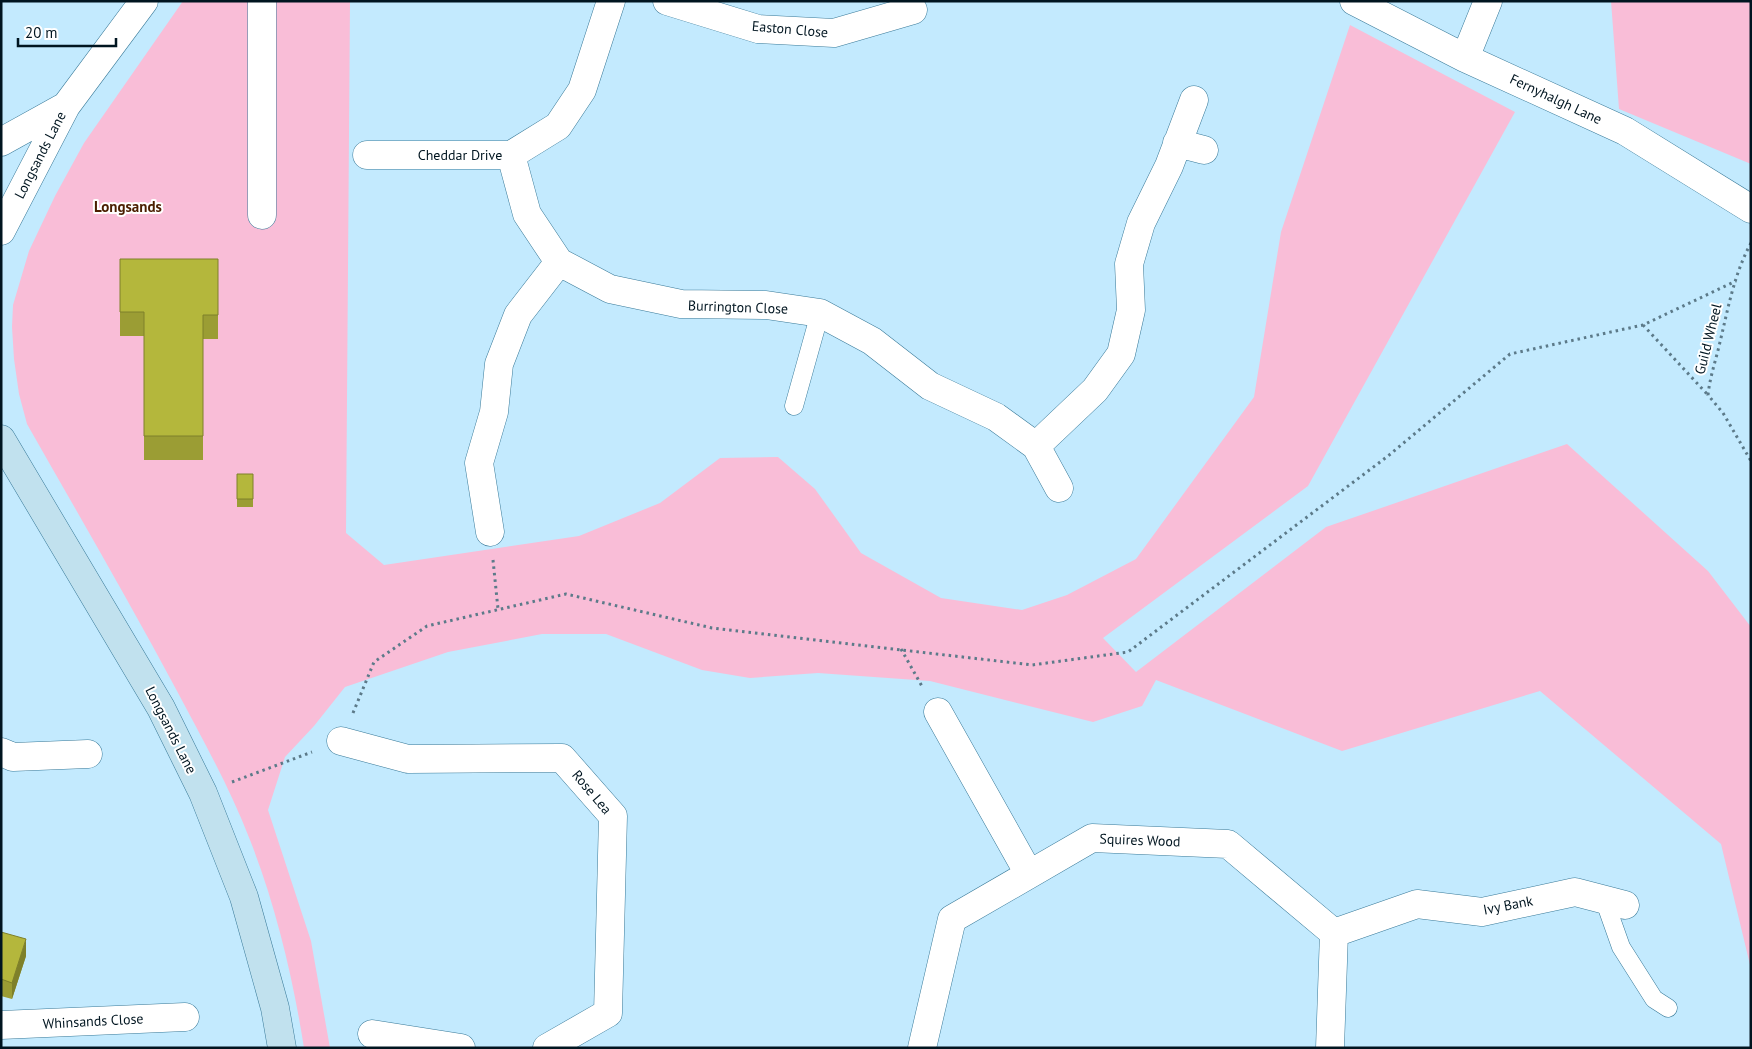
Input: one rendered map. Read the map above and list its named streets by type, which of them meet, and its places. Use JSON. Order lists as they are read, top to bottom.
{
  "streets": {
    "main road": ["Longsands Lane"],
    "street": [
      "Easton Close",
      "Fernyhalgh Lane",
      "Cheddar Drive",
      "Burrington Close",
      "Rose Lea",
      "Squires Wood",
      "Ivy Bank",
      "Whinsands Close"
    ],
    "path": ["Guild Wheel"]
  },
  "crossings": [
    ["Cheddar Drive", "Burrington Close"],
    ["Squires Wood", "Ivy Bank"]
  ],
  "districts": ["Longsands"],
  "scale_bar": "20 m"
}
